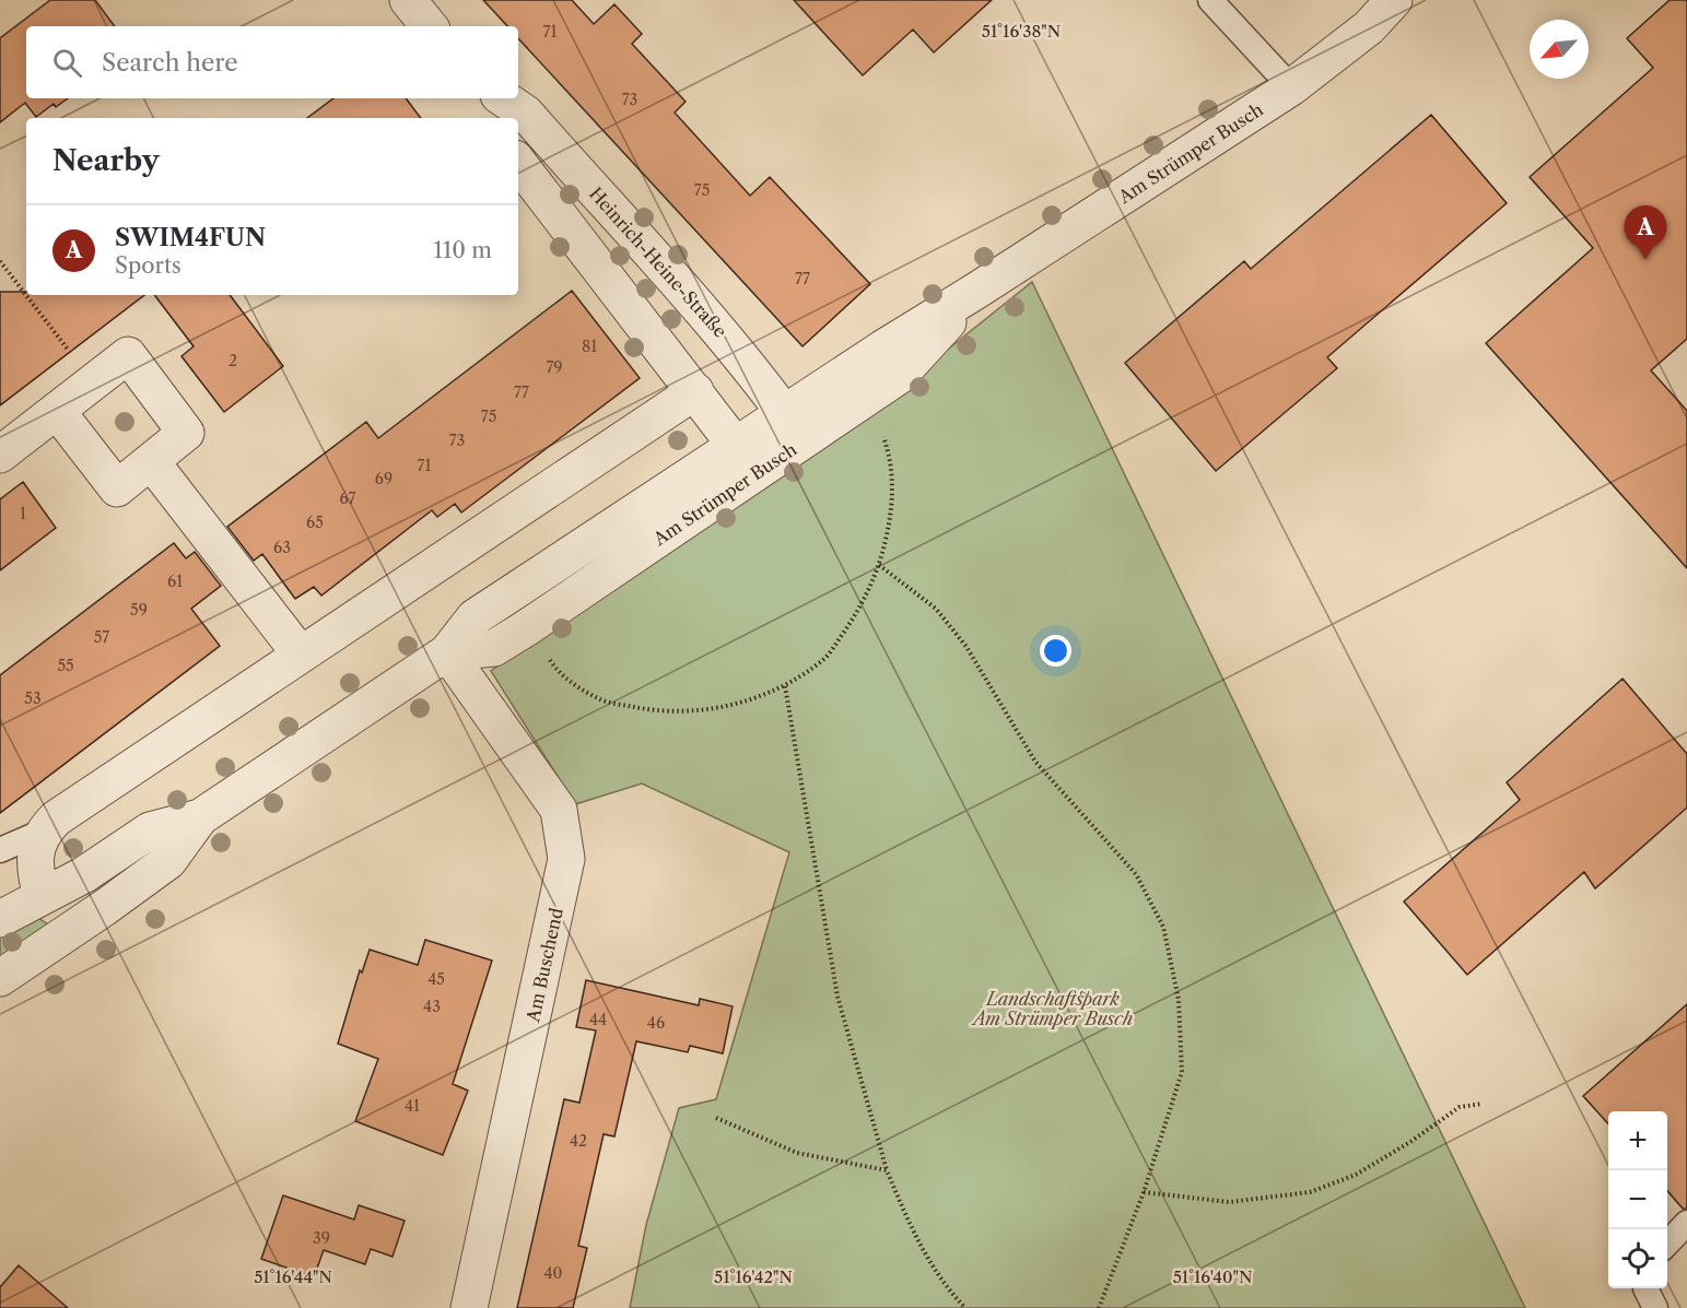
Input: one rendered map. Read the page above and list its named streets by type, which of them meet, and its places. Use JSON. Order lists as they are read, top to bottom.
{
  "streets": {
    "street": ["Am Strümper Busch", "Heinrich-Heine-Straße", "Am Buschend"]
  },
  "crossings": [
    ["Am Strümper Busch", "Heinrich-Heine-Straße"],
    ["Am Strümper Busch", "Am Buschend"]
  ],
  "parks": ["Landschaftspark Am Strümper Busch"],
  "house_numbers": [
    "71",
    "73",
    "75",
    "77",
    "81",
    "2",
    "79",
    "77",
    "75",
    "73",
    "71",
    "69",
    "67",
    "1",
    "65",
    "63",
    "61",
    "59",
    "57",
    "55",
    "53",
    "45",
    "43",
    "44",
    "46",
    "41",
    "42",
    "39",
    "40"
  ],
  "north": "bottom left",
  "page": {
    "search": "Search here",
    "heading": "Nearby",
    "list": [
      {
        "mark": "A",
        "name": "SWIM4FUN",
        "note": "Sports",
        "value": "110 m"
      }
    ],
    "pins": "A",
    "map_buttons": ["+", "−"]
  },
  "coordinates": [
    "51°16'38\"N",
    "51°16'44\"N",
    "51°16'42\"N",
    "51°16'40\"N"
  ]
}
